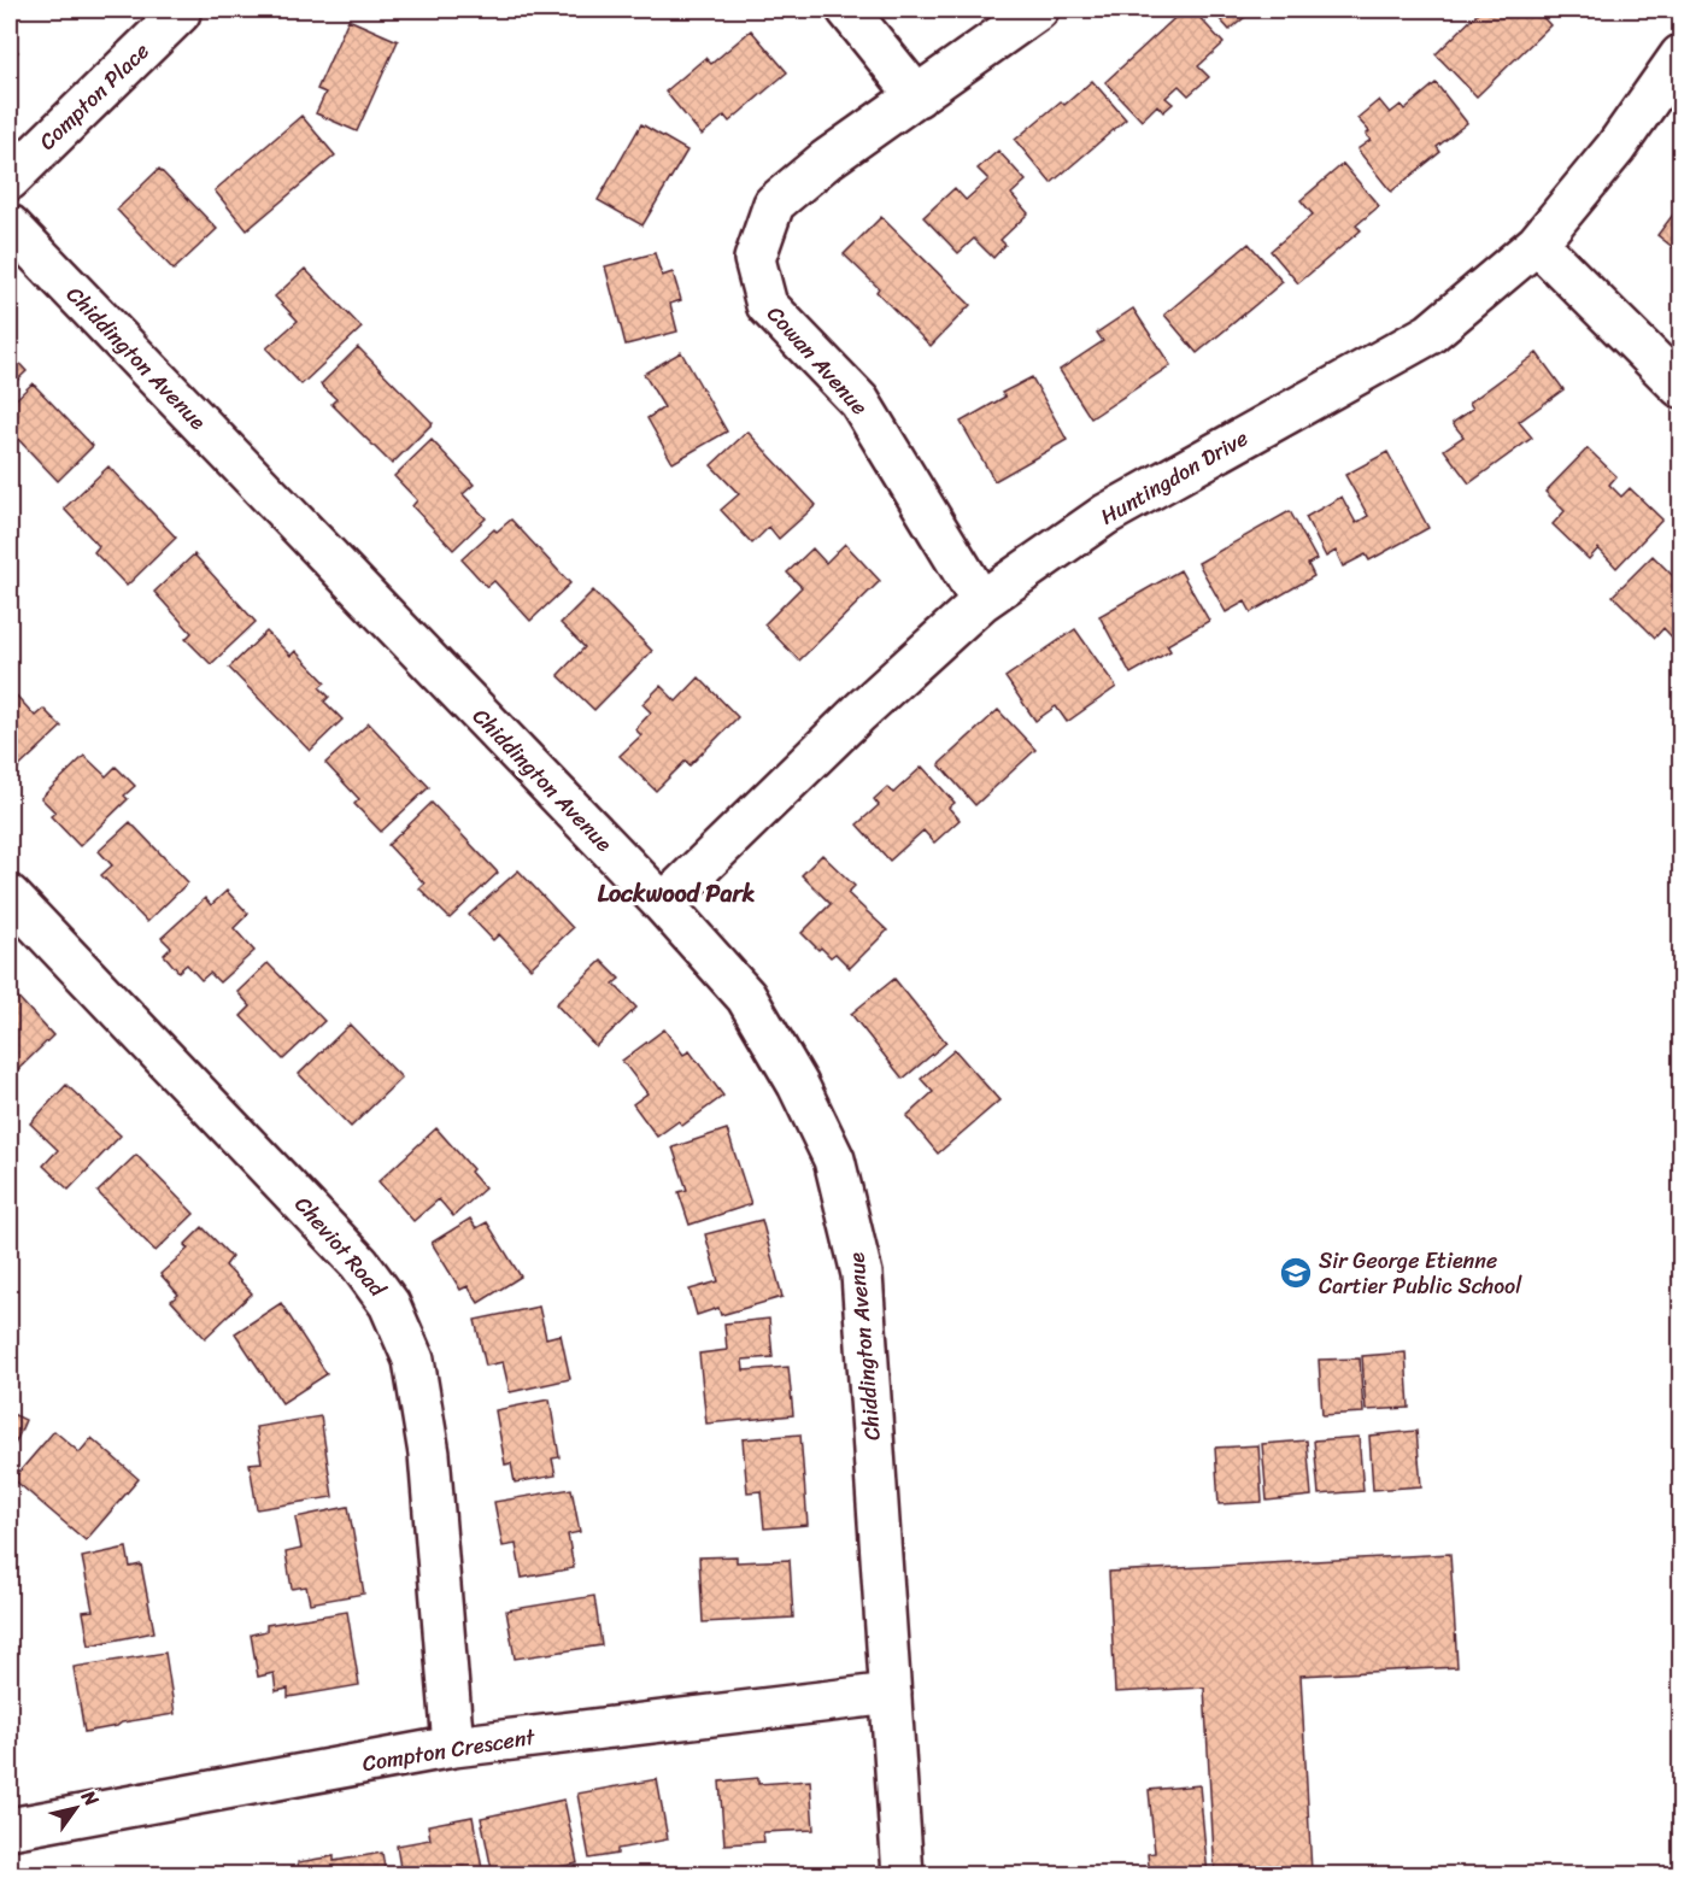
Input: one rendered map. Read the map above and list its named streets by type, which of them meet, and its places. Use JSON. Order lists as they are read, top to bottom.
{
  "streets": {
    "street": [
      "Compton Place",
      "Chiddington Avenue",
      "Cowan Avenue",
      "Huntingdon Drive",
      "Cheviot Road",
      "Compton Crescent"
    ]
  },
  "crossings": [
    ["Chiddington Avenue", "Huntingdon Drive"],
    ["Chiddington Avenue", "Compton Crescent"],
    ["Cowan Avenue", "Huntingdon Drive"],
    ["Cheviot Road", "Compton Crescent"]
  ],
  "districts": ["Lockwood Park"],
  "places": {
    "school or university": ["Sir George Etienne Cartier Public School"]
  },
  "north": "top right"
}
